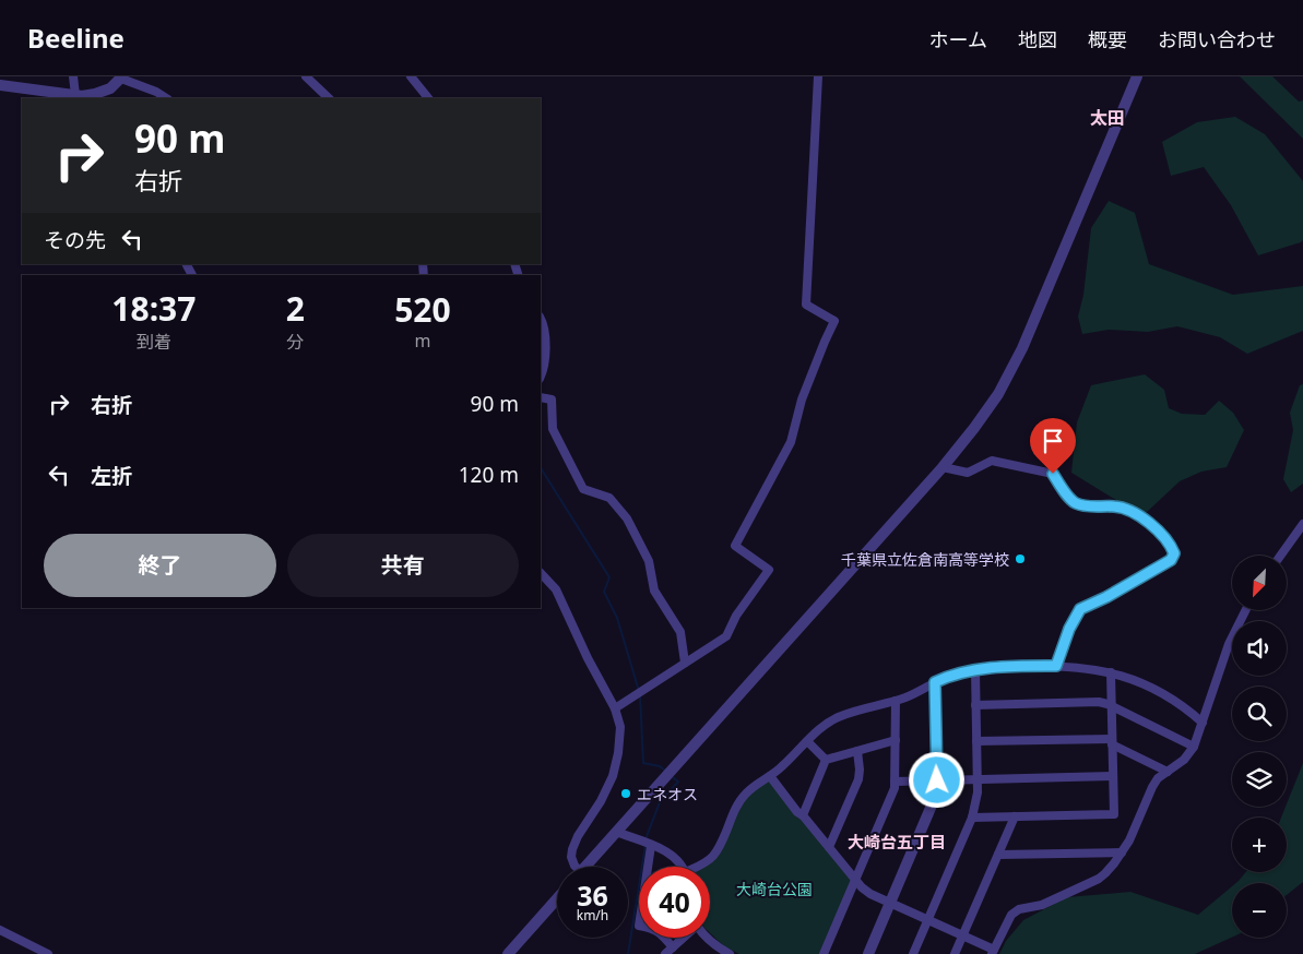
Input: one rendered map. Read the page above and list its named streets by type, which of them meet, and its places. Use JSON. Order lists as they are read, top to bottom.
{
  "districts": ["太田", "大崎台五丁目"],
  "parks": ["大崎台公園"],
  "places": ["千葉県立佐倉南高等学校", "エネオス"],
  "north": "bottom left",
  "page": {
    "header": "Beeline",
    "nav": [
      "ホーム",
      "地図",
      "概要",
      "お問い合わせ"
    ],
    "turn": ["90 m", "右折"],
    "then": "その先",
    "eta": [
      "18:37",
      "到着",
      "2",
      "分",
      "520",
      "m"
    ],
    "list": [
      {
        "name": "右折",
        "value": "90 m"
      },
      {
        "name": "左折",
        "value": "120 m"
      }
    ],
    "buttons": ["終了", "共有"],
    "map_buttons": ["+", "−"],
    "speed": "36 km/h",
    "limit": "40"
  }
}
